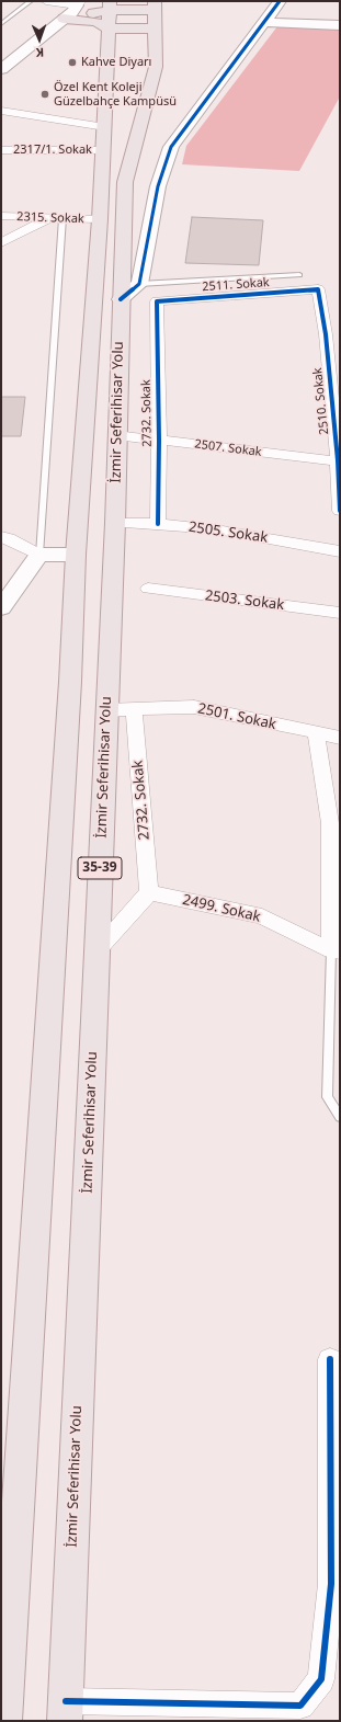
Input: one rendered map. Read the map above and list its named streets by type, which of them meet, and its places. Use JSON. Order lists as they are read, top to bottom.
{
  "streets": {
    "main road": ["İzmir Seferihisar Yolu", "35-39"],
    "street": [
      "2317/1. Sokak",
      "2315. Sokak",
      "2511. Sokak",
      "2510. Sokak",
      "2732. Sokak",
      "2507. Sokak",
      "2505. Sokak",
      "2503. Sokak",
      "2501. Sokak",
      "2499. Sokak"
    ]
  },
  "crossings": [
    ["2317/1. Sokak", "İzmir Seferihisar Yolu"],
    ["2315. Sokak", "İzmir Seferihisar Yolu"],
    ["2511. Sokak", "2510. Sokak"],
    ["2511. Sokak", "2732. Sokak"],
    ["2510. Sokak", "2507. Sokak"],
    ["İzmir Seferihisar Yolu", "2507. Sokak"],
    ["İzmir Seferihisar Yolu", "2505. Sokak"],
    ["İzmir Seferihisar Yolu", "2501. Sokak"],
    ["2732. Sokak", "2507. Sokak"],
    ["2732. Sokak", "2505. Sokak"],
    ["2732. Sokak", "2501. Sokak"],
    ["2732. Sokak", "2499. Sokak"]
  ],
  "places": ["Kahve Diyarı", "Özel Kent Koleji Güzelbahçe Kampüsü"],
  "north": "bottom"
}
